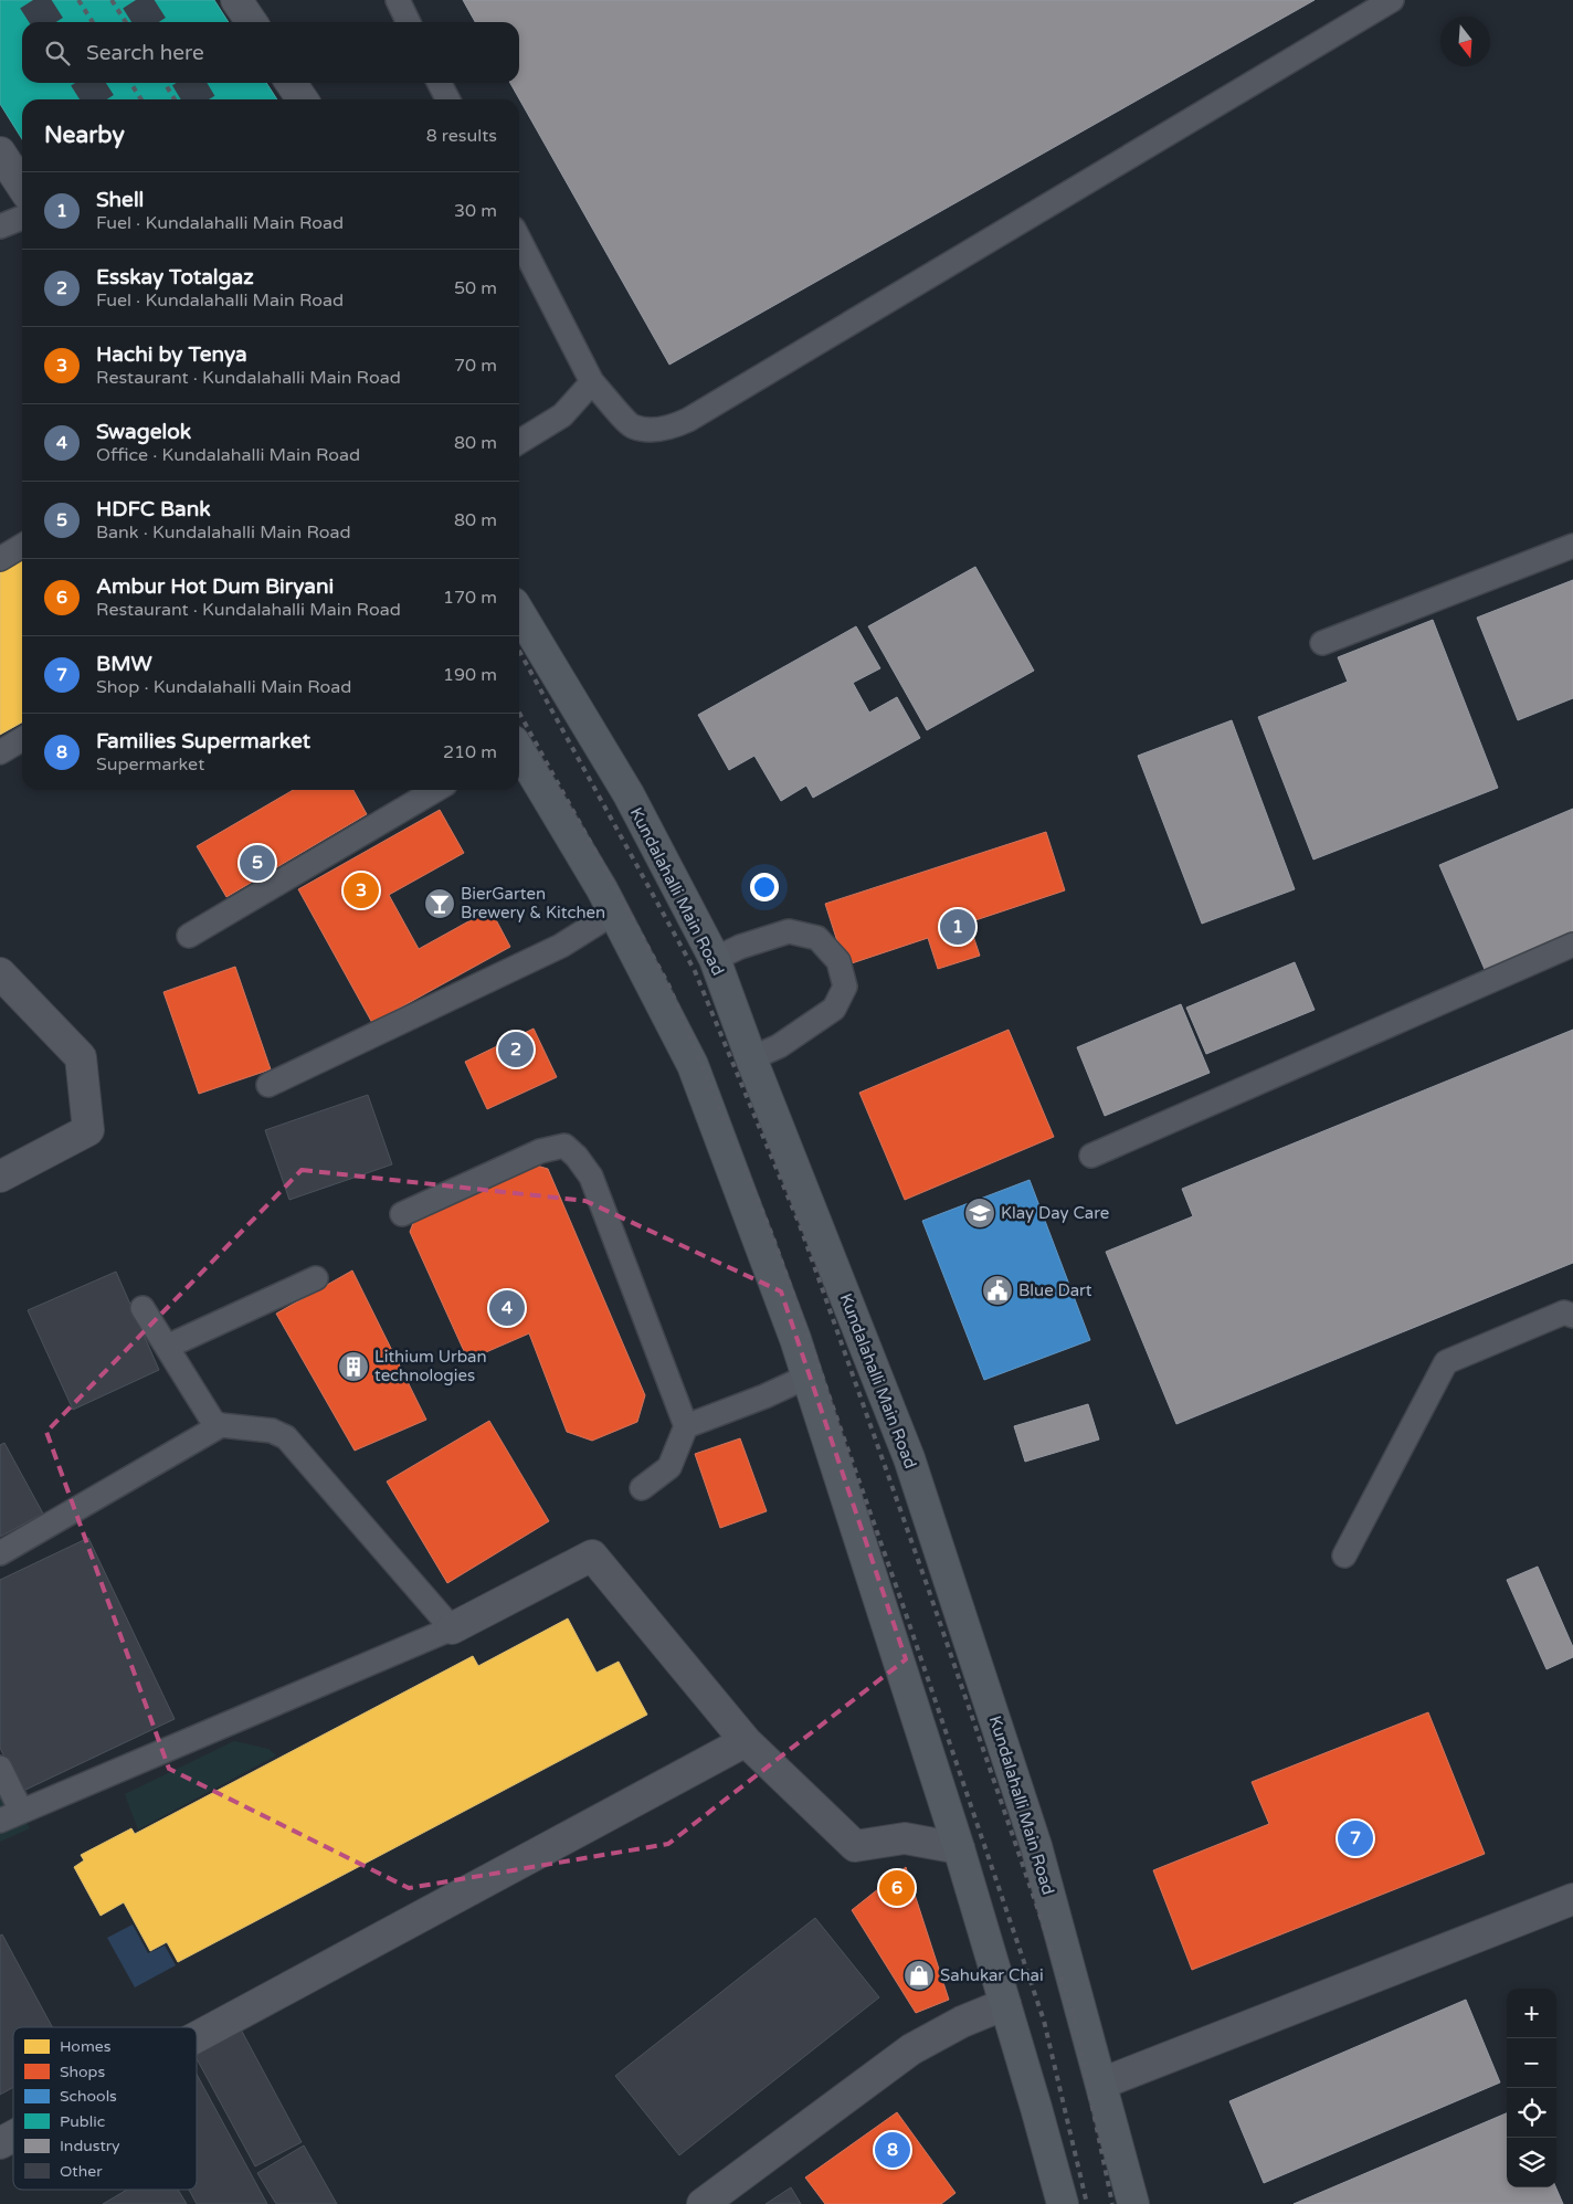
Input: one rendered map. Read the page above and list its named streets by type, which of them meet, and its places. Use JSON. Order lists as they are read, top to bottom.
{
  "streets": {
    "main road": ["Kundalahalli Main Road"]
  },
  "places": {
    "bar": ["BierGarten Brewery & Kitchen"],
    "school or university": ["Klay Day Care"],
    "public building": ["Blue Dart"],
    "building": ["Lithium Urban technologies"],
    "shop": ["Sahukar Chai"]
  },
  "legend": [
    "Homes",
    "Shops",
    "Schools",
    "Public",
    "Industry",
    "Other"
  ],
  "north": "bottom",
  "page": {
    "search": "Search here",
    "heading": ["Nearby", "8 results"],
    "list": [
      {
        "mark": "1",
        "name": "Shell",
        "note": "Fuel · Kundalahalli Main Road",
        "value": "30 m"
      },
      {
        "mark": "2",
        "name": "Esskay Totalgaz",
        "note": "Fuel · Kundalahalli Main Road",
        "value": "50 m"
      },
      {
        "mark": "3",
        "name": "Hachi by Tenya",
        "note": "Restaurant · Kundalahalli Main Road",
        "value": "70 m"
      },
      {
        "mark": "4",
        "name": "Swagelok",
        "note": "Office · Kundalahalli Main Road",
        "value": "80 m"
      },
      {
        "mark": "5",
        "name": "HDFC Bank",
        "note": "Bank · Kundalahalli Main Road",
        "value": "80 m"
      },
      {
        "mark": "6",
        "name": "Ambur Hot Dum Biryani",
        "note": "Restaurant · Kundalahalli Main Road",
        "value": "170 m"
      },
      {
        "mark": "7",
        "name": "BMW",
        "note": "Shop · Kundalahalli Main Road",
        "value": "190 m"
      },
      {
        "mark": "8",
        "name": "Families Supermarket",
        "note": "Supermarket",
        "value": "210 m"
      }
    ],
    "pins": [
      "5",
      "3",
      "1",
      "2",
      "4",
      "7",
      "6",
      "8"
    ],
    "map_buttons": ["+", "−"]
  }
}
